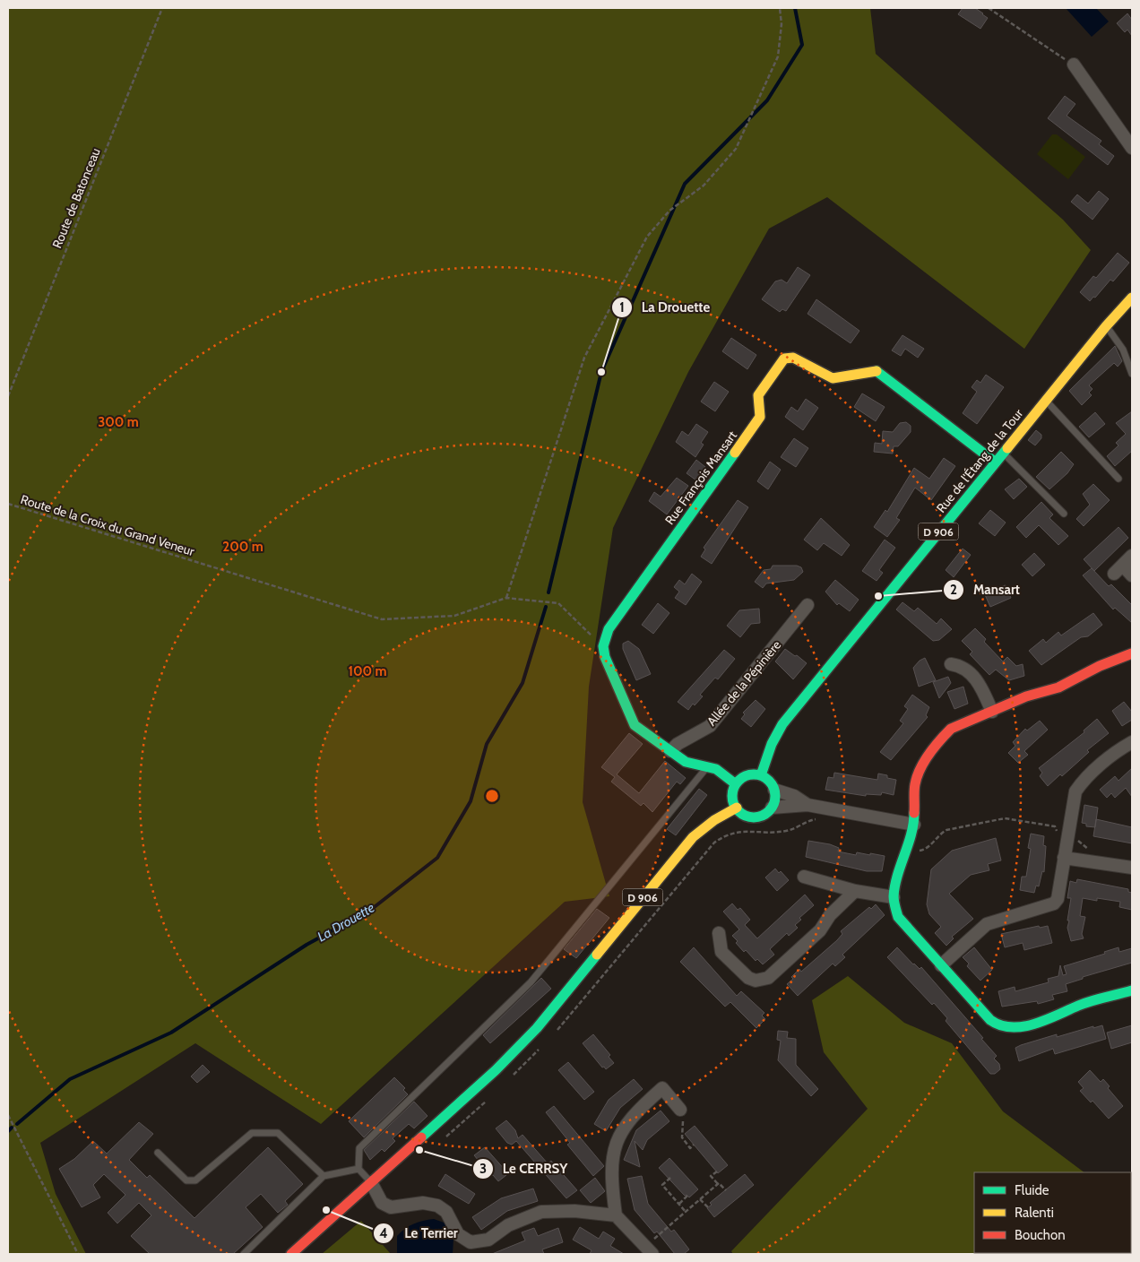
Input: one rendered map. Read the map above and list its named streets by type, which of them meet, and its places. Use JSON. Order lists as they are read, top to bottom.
{
  "streets": {
    "street": [
      "Rue de l'Étang de la Tour",
      "Rue François Mansart",
      "D 906",
      "Allée de la Pépinière"
    ],
    "path": ["Route de Batonceau", "Route de la Croix du Grand Veneur"]
  },
  "crossings": [
    ["Rue de l'Étang de la Tour", "Rue François Mansart"],
    ["Rue de l'Étang de la Tour", "D 906"],
    ["Rue François Mansart", "Route de la Croix du Grand Veneur"]
  ],
  "water": ["La Drouette"],
  "places": [
    "La Drouette",
    "Mansart",
    "Le CERRSY",
    "Le Terrier"
  ],
  "legend": ["Fluide", "Ralenti", "Bouchon"],
  "rings": ["300 m", "200 m", "100 m"]
}
